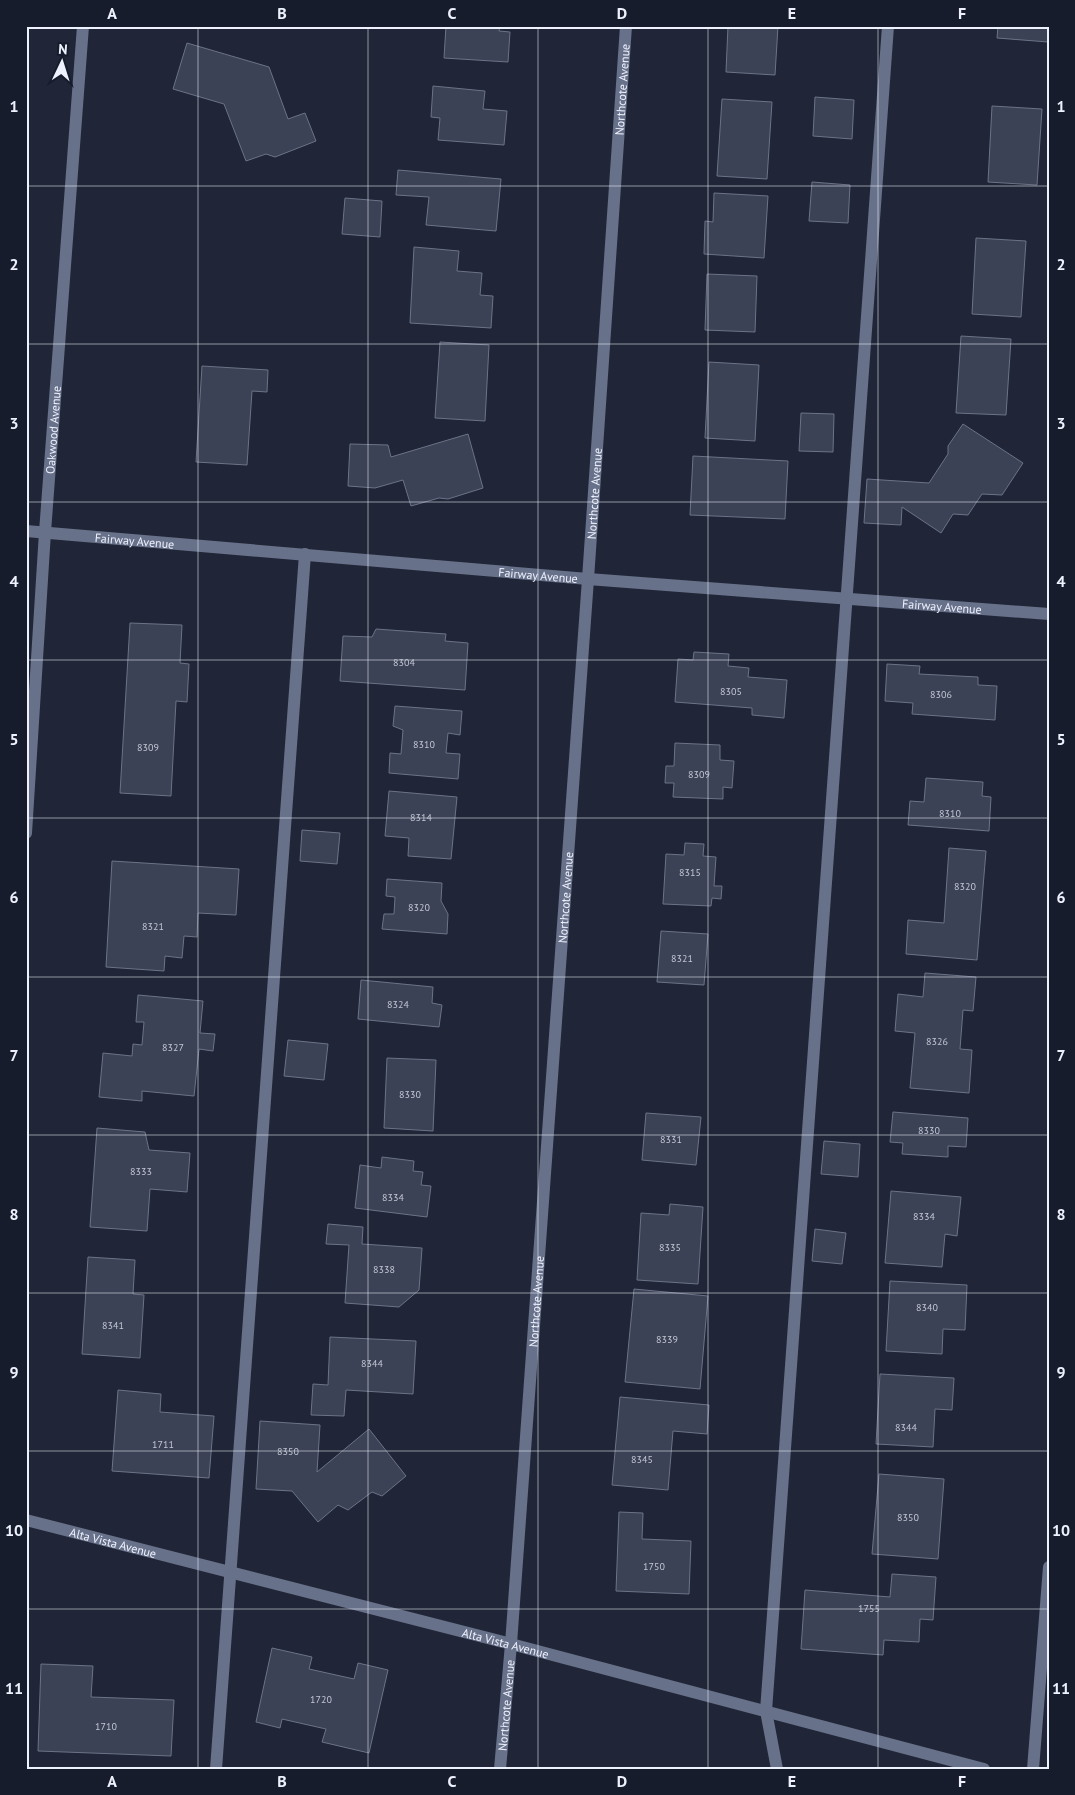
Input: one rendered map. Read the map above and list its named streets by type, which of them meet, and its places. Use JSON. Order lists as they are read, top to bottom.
{
  "streets": {
    "street": [
      "Northcote Avenue",
      "Oakwood Avenue",
      "Fairway Avenue",
      "Alta Vista Avenue"
    ]
  },
  "crossings": [
    ["Northcote Avenue", "Fairway Avenue"],
    ["Northcote Avenue", "Alta Vista Avenue"],
    ["Oakwood Avenue", "Fairway Avenue"]
  ],
  "house_numbers": [
    "8304",
    "8305",
    "8306",
    "8310",
    "8309",
    "8309",
    "8310",
    "8314",
    "8315",
    "8320",
    "8320",
    "8321",
    "8321",
    "8324",
    "8326",
    "8327",
    "8330",
    "8330",
    "8331",
    "8333",
    "8334",
    "8334",
    "8335",
    "8338",
    "8340",
    "8341",
    "8339",
    "8344",
    "8344",
    "1711",
    "8350",
    "8345",
    "8350",
    "1750",
    "1755",
    "1720",
    "1710"
  ],
  "north": "top",
  "grid": {
    "columns": [
      "A",
      "B",
      "C",
      "D",
      "E",
      "F"
    ],
    "rows": [
      "1",
      "2",
      "3",
      "4",
      "5",
      "6",
      "7",
      "8",
      "9",
      "10",
      "11"
    ]
  }
}
